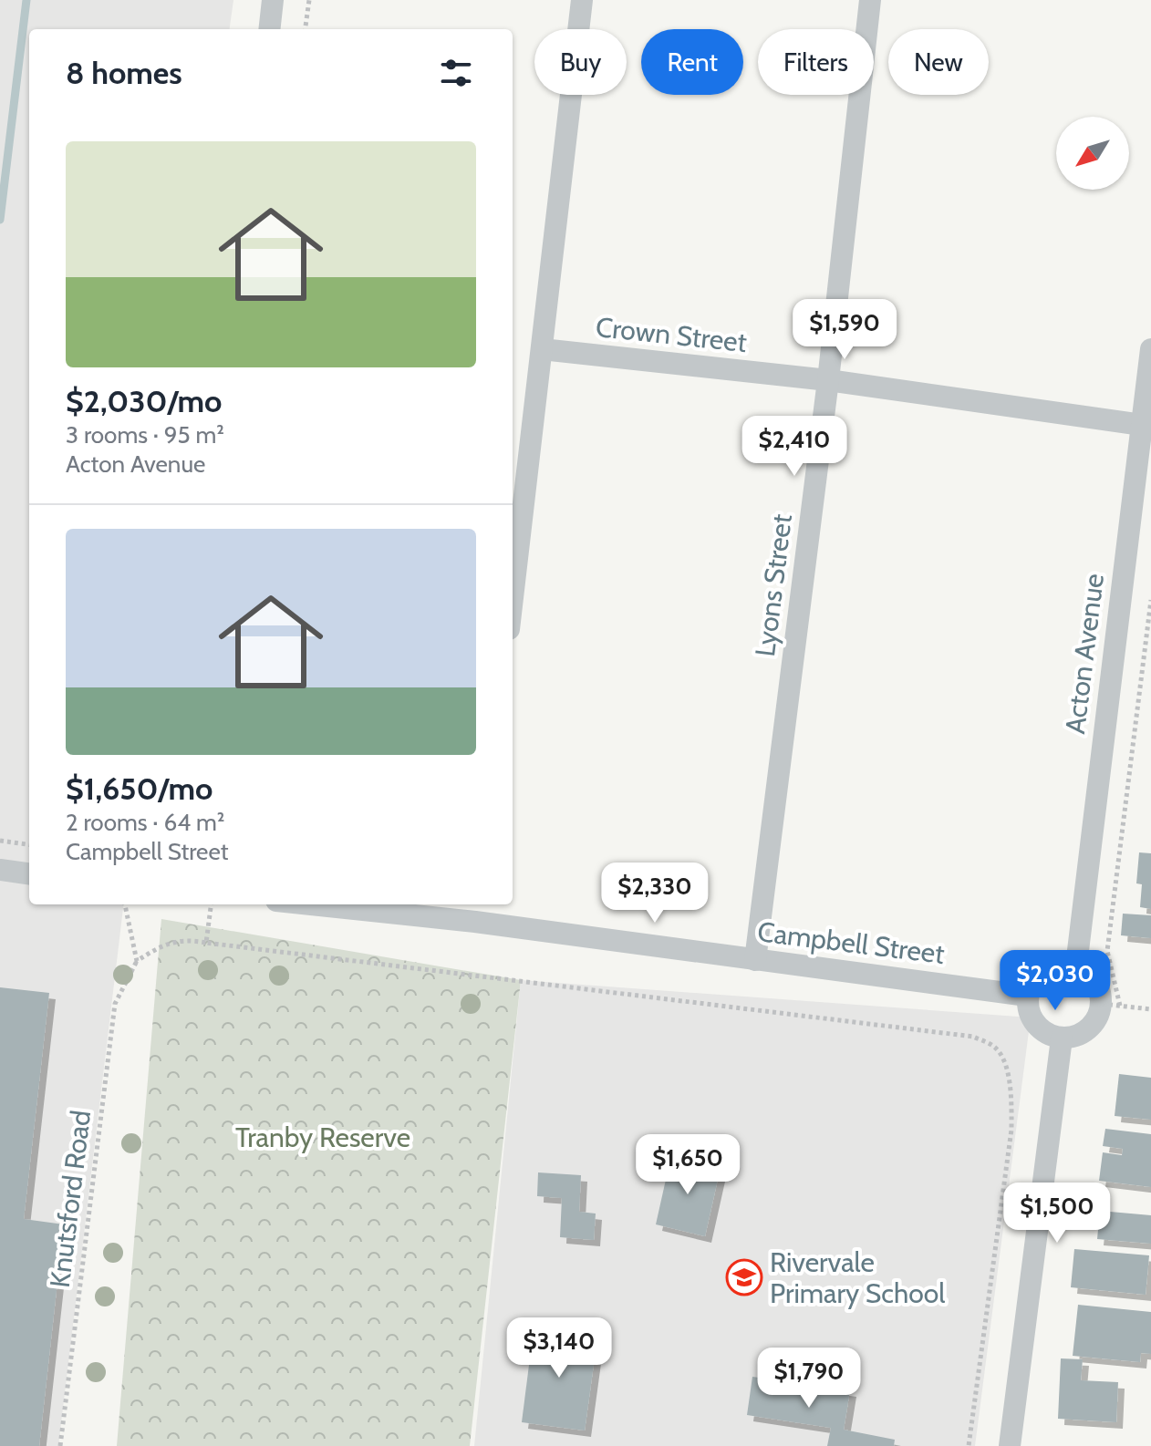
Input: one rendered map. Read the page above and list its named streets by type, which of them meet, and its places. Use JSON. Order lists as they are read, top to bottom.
{
  "streets": {
    "street": [
      "Crown Street",
      "Lyons Street",
      "Acton Avenue",
      "Campbell Street"
    ],
    "path": ["Knutsford Road"]
  },
  "crossings": [
    ["Crown Street", "Lyons Street"],
    ["Crown Street", "Acton Avenue"],
    ["Lyons Street", "Campbell Street"],
    ["Acton Avenue", "Campbell Street"]
  ],
  "parks": ["Tranby Reserve"],
  "places": {
    "school or university": ["Rivervale Primary School"]
  },
  "north": "bottom left",
  "page": {
    "chip": [
      "Buy",
      "Rent",
      "Filters",
      "New"
    ],
    "heading": "8 homes",
    "list": [
      {
        "name": "$2,030/mo",
        "note": "3 rooms · 95 m² · Acton Avenue"
      },
      {
        "name": "$1,650/mo",
        "note": "2 rooms · 64 m² · Campbell Street"
      }
    ],
    "price": [
      "$1,590",
      "$2,410",
      "$2,330",
      "$2,030",
      "$1,650",
      "$1,500",
      "$3,140",
      "$1,790"
    ]
  }
}
